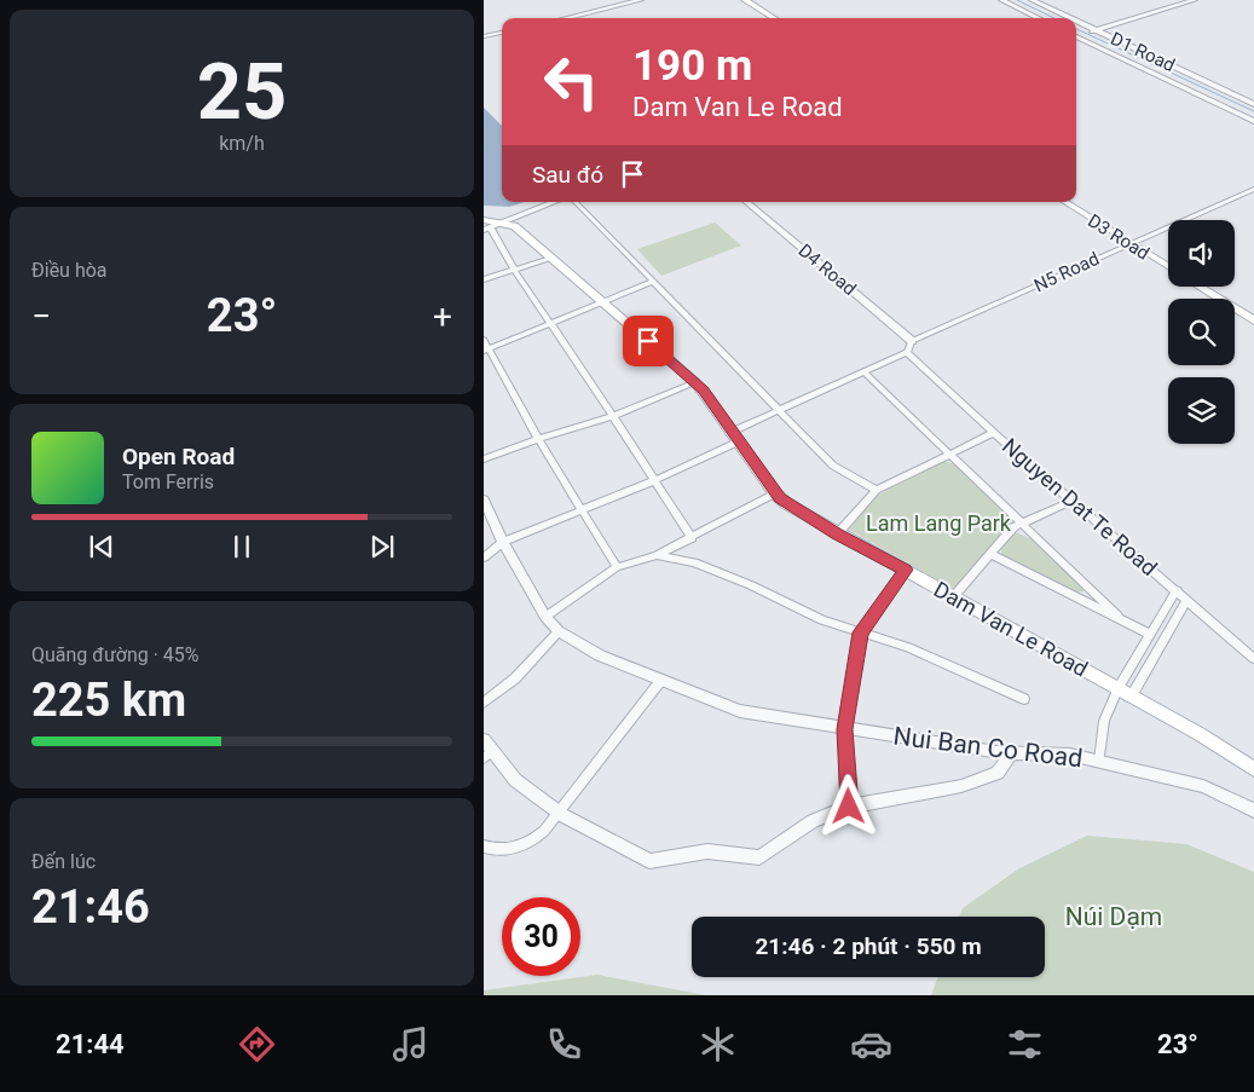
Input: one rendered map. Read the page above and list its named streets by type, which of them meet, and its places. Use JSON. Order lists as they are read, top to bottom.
{
  "streets": {
    "main road": ["D3 Road", "Dam Van Le Road"],
    "street": [
      "D1 Road",
      "D4 Road",
      "N5 Road",
      "Nguyen Dat Te Road",
      "Nui Ban Co Road"
    ]
  },
  "crossings": [
    ["D3 Road", "N5 Road"],
    ["D4 Road", "N5 Road"]
  ],
  "parks": ["Lam Lang Park", "Núi Dạm"],
  "page": {
    "tile": [
      ["25", "km/h"],
      "Điều hòa",
      ["Quãng đường · 45%", "225 km"],
      ["Đến lúc", "21:46"]
    ],
    "turn": ["190 m", "Dam Van Le Road"],
    "then": "Sau đó",
    "heat": ["−", "23°", "+"],
    "song": ["Open Road", "Tom Ferris"],
    "limit": "30",
    "trip": "21:46 · 2 phút · 550 m",
    "tabs": ["21:44", "23°"]
  }
}
